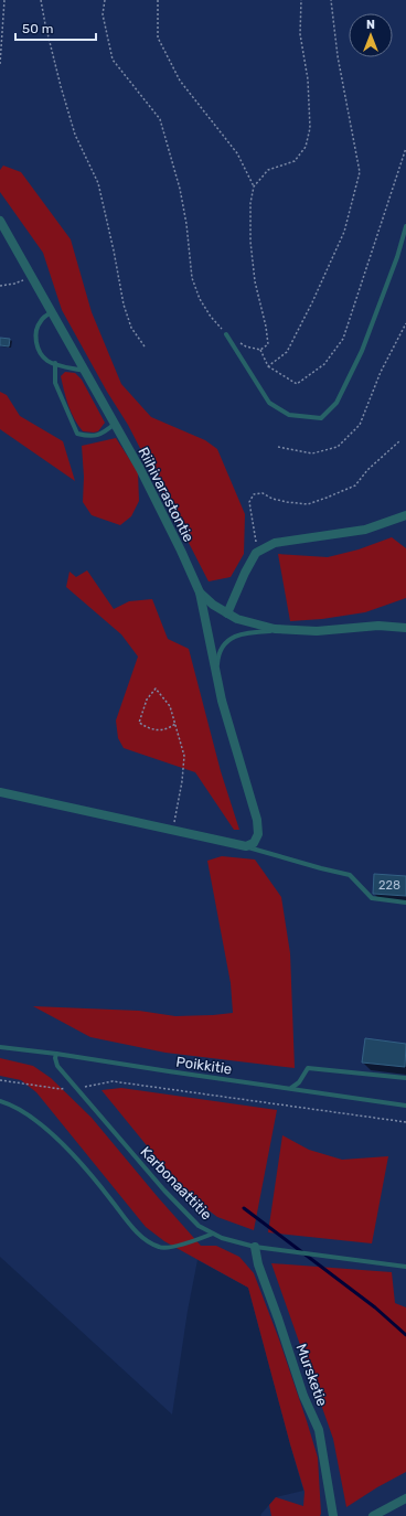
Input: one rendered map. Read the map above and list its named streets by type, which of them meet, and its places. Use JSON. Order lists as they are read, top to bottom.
{
  "streets": {
    "street": ["Riihivarastontie", "Mursketie"],
    "lane": ["Poikkitie", "Karbonaattitie"]
  },
  "crossings": [
    ["Poikkitie", "Karbonaattitie"],
    ["Karbonaattitie", "Mursketie"]
  ],
  "house_numbers": ["228"],
  "scale_bar": "50 m",
  "north": "top"
}
